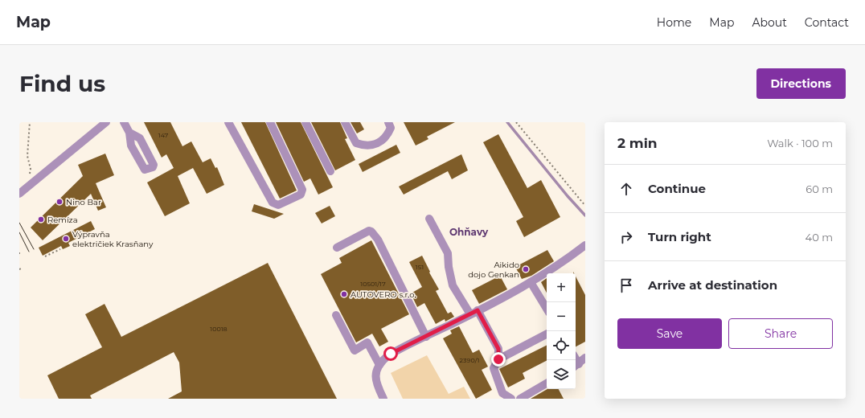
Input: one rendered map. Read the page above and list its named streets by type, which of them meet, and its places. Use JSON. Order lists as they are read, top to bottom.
{
  "districts": ["Ohňavy"],
  "places": [
    "Nino Bar",
    "Remíza",
    "Výpravňa električiek Krasňany",
    "Aikido dojo Genkan",
    "AUTOVERO s.r.o."
  ],
  "house_numbers": [
    "147",
    "151",
    "10501/17",
    "10018",
    "2390/1"
  ],
  "page": {
    "header": "Map",
    "nav": [
      "Home",
      "Map",
      "About",
      "Contact"
    ],
    "buttons": [
      "Directions",
      ["Save", "Share"]
    ],
    "title": "Find us",
    "heading": ["2 min", "Walk · 100 m"],
    "list": [
      ["Continue", "60 m"],
      ["Turn right", "40 m"],
      "Arrive at destination"
    ],
    "map_buttons": ["+", "−"]
  }
}
